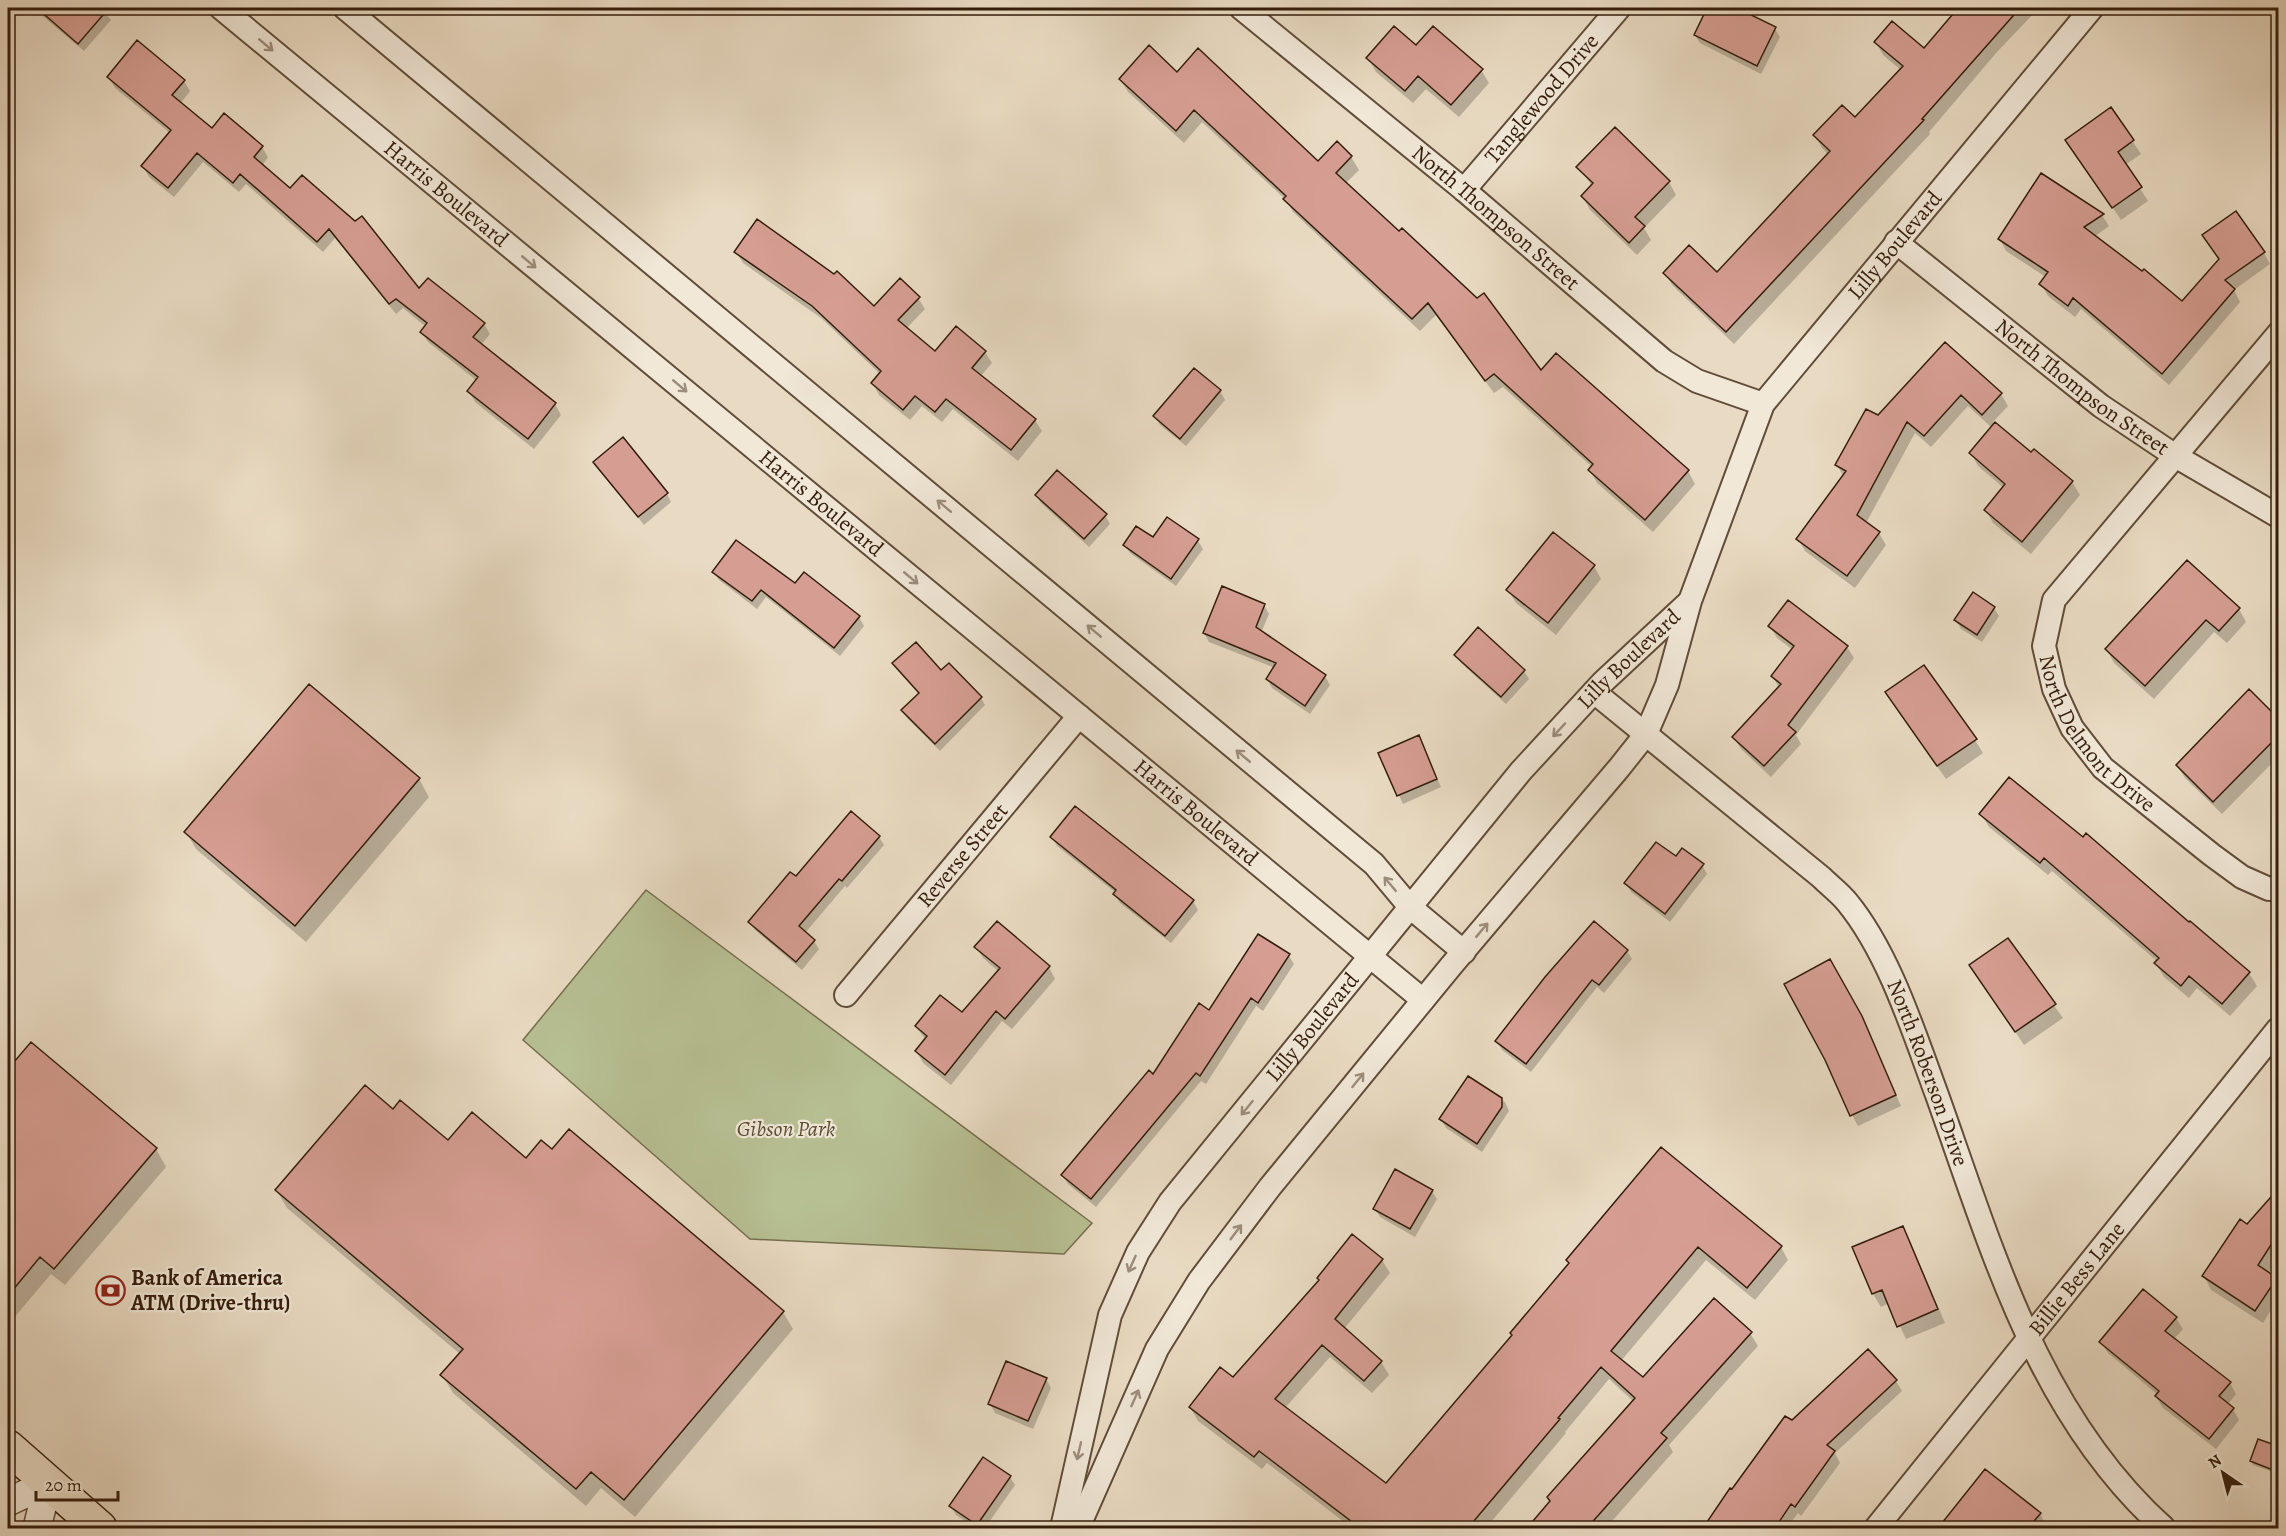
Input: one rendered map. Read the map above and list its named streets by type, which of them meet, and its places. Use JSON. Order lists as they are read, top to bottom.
{
  "streets": {
    "street": [
      "Tanglewood Drive",
      "Harris Boulevard",
      "North Thompson Street",
      "Lilly Boulevard",
      "North Delmont Drive",
      "Reverse Street",
      "North Roberson Drive",
      "Billie Bess Lane"
    ]
  },
  "crossings": [
    ["Tanglewood Drive", "North Thompson Street"],
    ["Harris Boulevard", "Lilly Boulevard"],
    ["Harris Boulevard", "Reverse Street"],
    ["North Thompson Street", "Lilly Boulevard"],
    ["North Thompson Street", "North Delmont Drive"],
    ["Lilly Boulevard", "North Roberson Drive"],
    ["North Roberson Drive", "Billie Bess Lane"]
  ],
  "parks": ["Gibson Park"],
  "places": {
    "bank": ["Bank of America ATM (Drive-thru)"]
  },
  "scale_bar": "20 m",
  "north": "top left"
}
